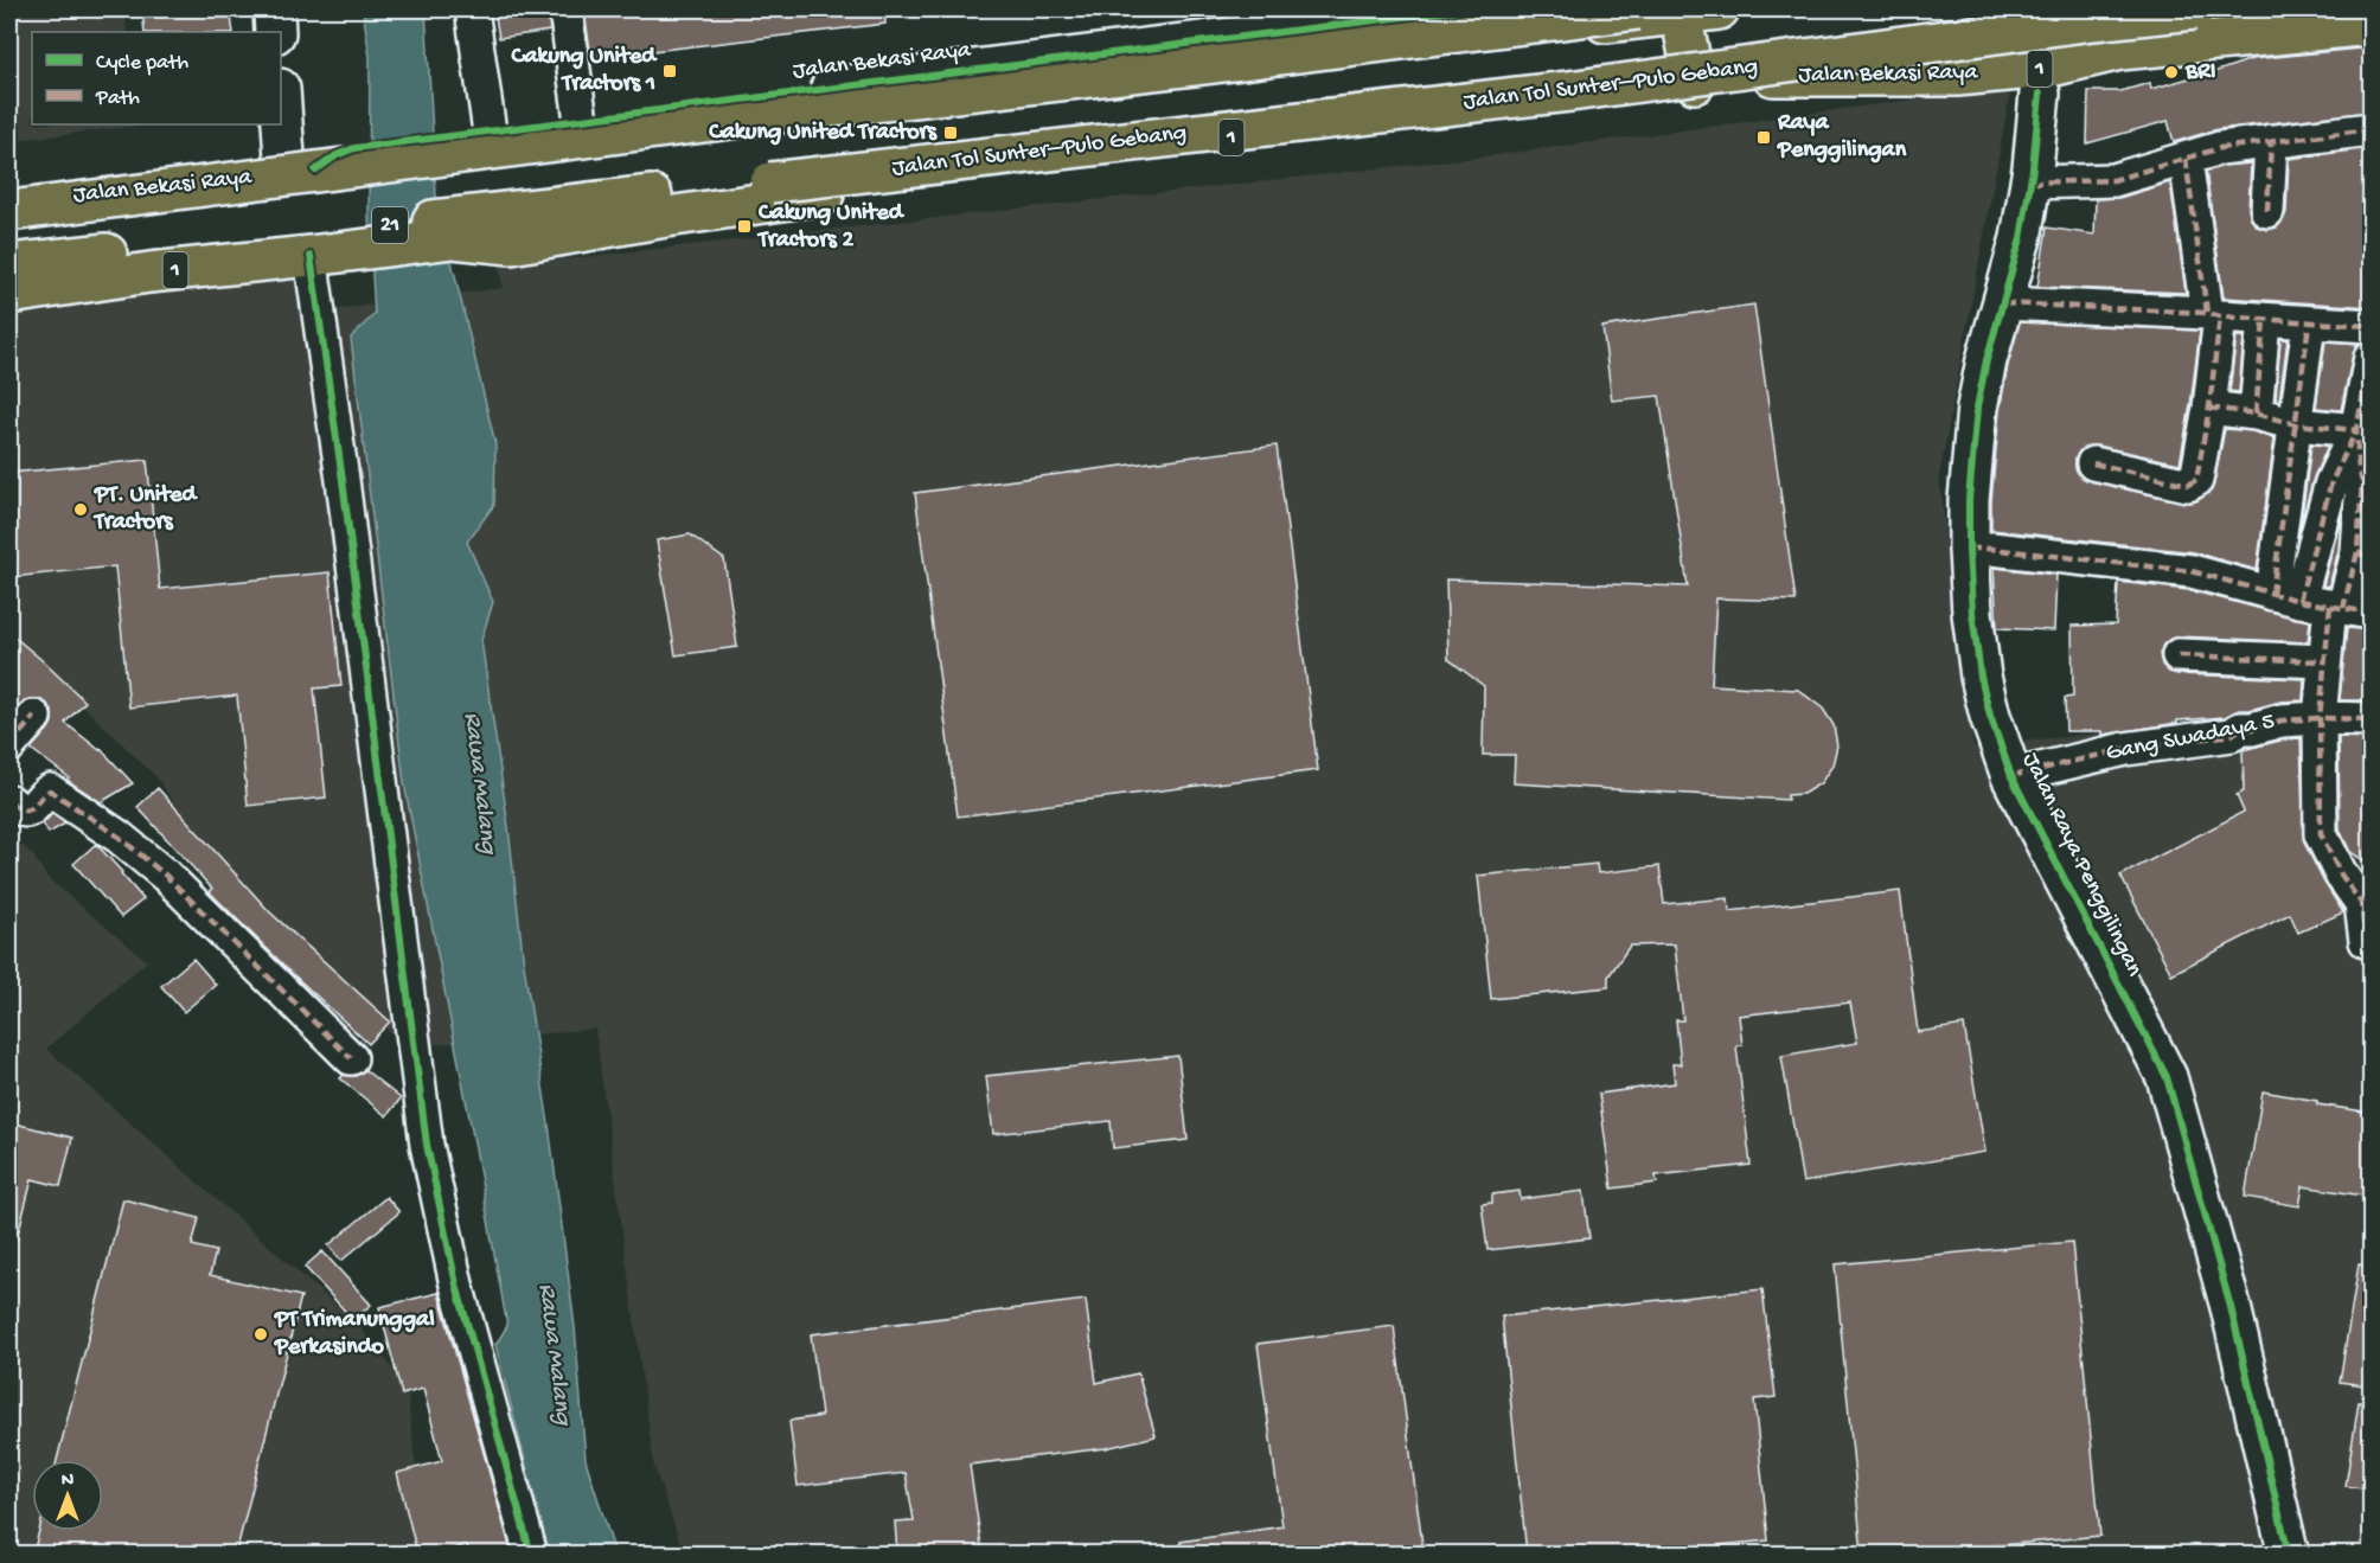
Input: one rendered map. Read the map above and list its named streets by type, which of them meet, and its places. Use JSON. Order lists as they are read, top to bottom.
{
  "streets": {
    "highway": [
      "Jalan Bekasi Raya",
      "1",
      "Jalan Tol Sunter–Pulo Gebang",
      "21"
    ],
    "street": ["Gang Swadaya 5", "Jalan Raya Penggilingan"]
  },
  "crossings": [
    ["Gang Swadaya 5", "Jalan Raya Penggilingan"]
  ],
  "water": ["Rawa Malang"],
  "places": {
    "transit": [
      "Cakung United Tractors 1",
      "Cakung United Tractors",
      "Raya Penggilingan",
      "Cakung United Tractors 2"
    ],
    "other": ["BRI", "PT. United Tractors", "PT Trimanunggal Perkasindo"]
  },
  "legend": ["Cycle path", "Path"],
  "north": "top"
}
